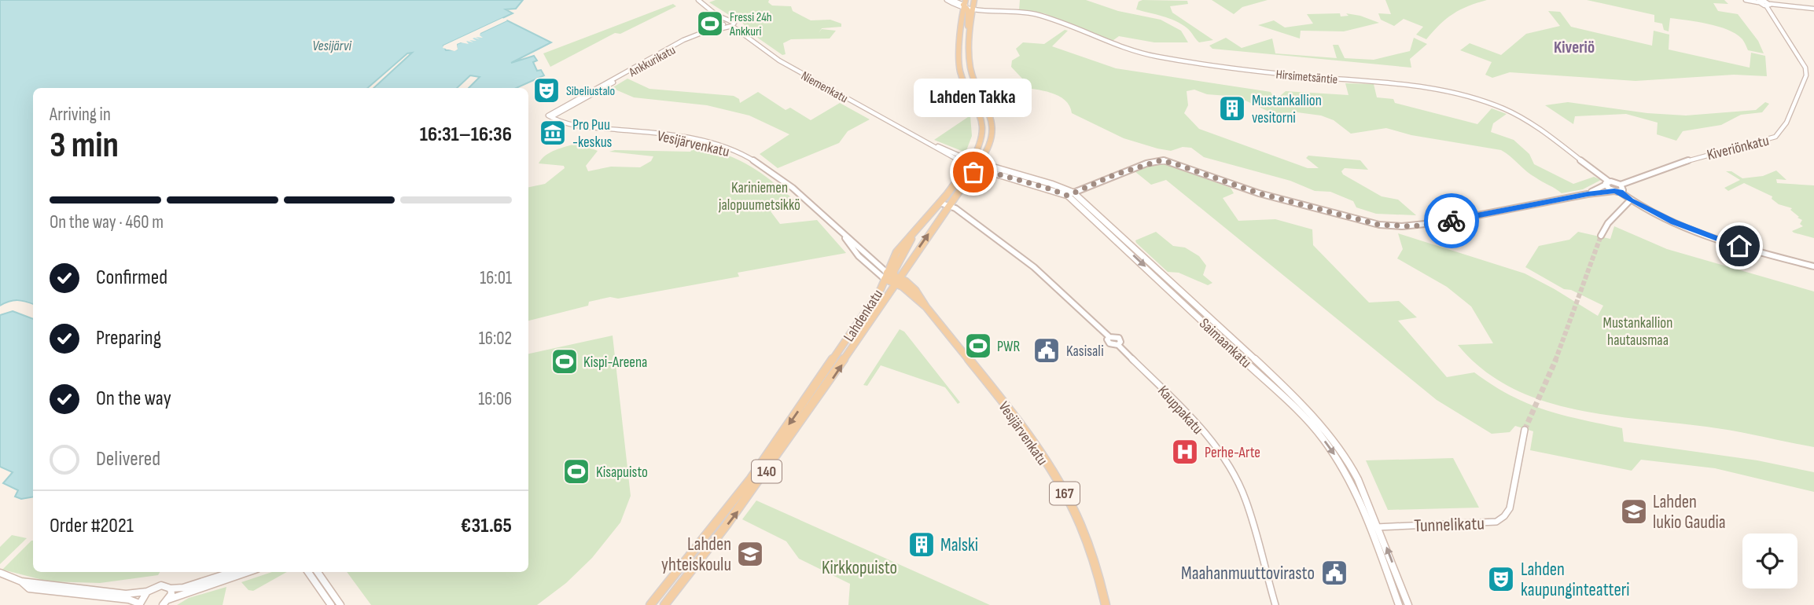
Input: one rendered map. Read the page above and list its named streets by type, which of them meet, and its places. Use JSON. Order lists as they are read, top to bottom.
{
  "streets": {
    "main road": [
      "Vesijärvenkatu",
      "Lahdenkatu",
      "Saimaankatu",
      "140",
      "167"
    ],
    "street": [
      "Ankkurikatu",
      "Hirsimetsäntie",
      "Niemenkatu",
      "Kiveriönkatu",
      "Kauppakatu",
      "Tunnelikatu"
    ]
  },
  "crossings": [
    ["Ankkurikatu", "Vesijärvenkatu"],
    ["Hirsimetsäntie", "Lahdenkatu"],
    ["Niemenkatu", "Lahdenkatu"],
    ["Niemenkatu", "Saimaankatu"],
    ["Vesijärvenkatu", "Lahdenkatu"],
    ["Lahdenkatu", "Saimaankatu"],
    ["Lahdenkatu", "Kauppakatu"],
    ["Saimaankatu", "Tunnelikatu"]
  ],
  "districts": ["Kiveriö"],
  "water": ["Vesijärvi"],
  "parks": ["Kariniemen jalopuumetsikkö", "Mustankallion hautausmaa", "Kirkkopuisto"],
  "places": {
    "sports": [
      "Fressi 24h Ankkuri",
      "PWR",
      "Kispi-Areena",
      "Kisapuisto"
    ],
    "theatre": ["Sibeliustalo", "Lahden kaupunginteatteri"],
    "building": ["Mustankallion vesitorni", "Malski"],
    "museum": ["Pro Puu -keskus"],
    "other": ["Lahden Takka"],
    "public building": ["Kasisali", "Maahanmuuttovirasto"],
    "hospital": ["Perhe-Arte"],
    "school or university": ["Lahden lukio Gaudia", "Lahden yhteiskoulu"]
  },
  "page": {
    "bubble": "Lahden Takka",
    "heading": ["3 min", "Arriving in", "16:31–16:36"],
    "panel": ["Order #2021", "€31.65"],
    "bar": "On the way · 460 m",
    "list": [
      ["Confirmed", "16:01"],
      ["Preparing", "16:02"],
      ["On the way", "16:06"],
      "Delivered"
    ]
  }
}
